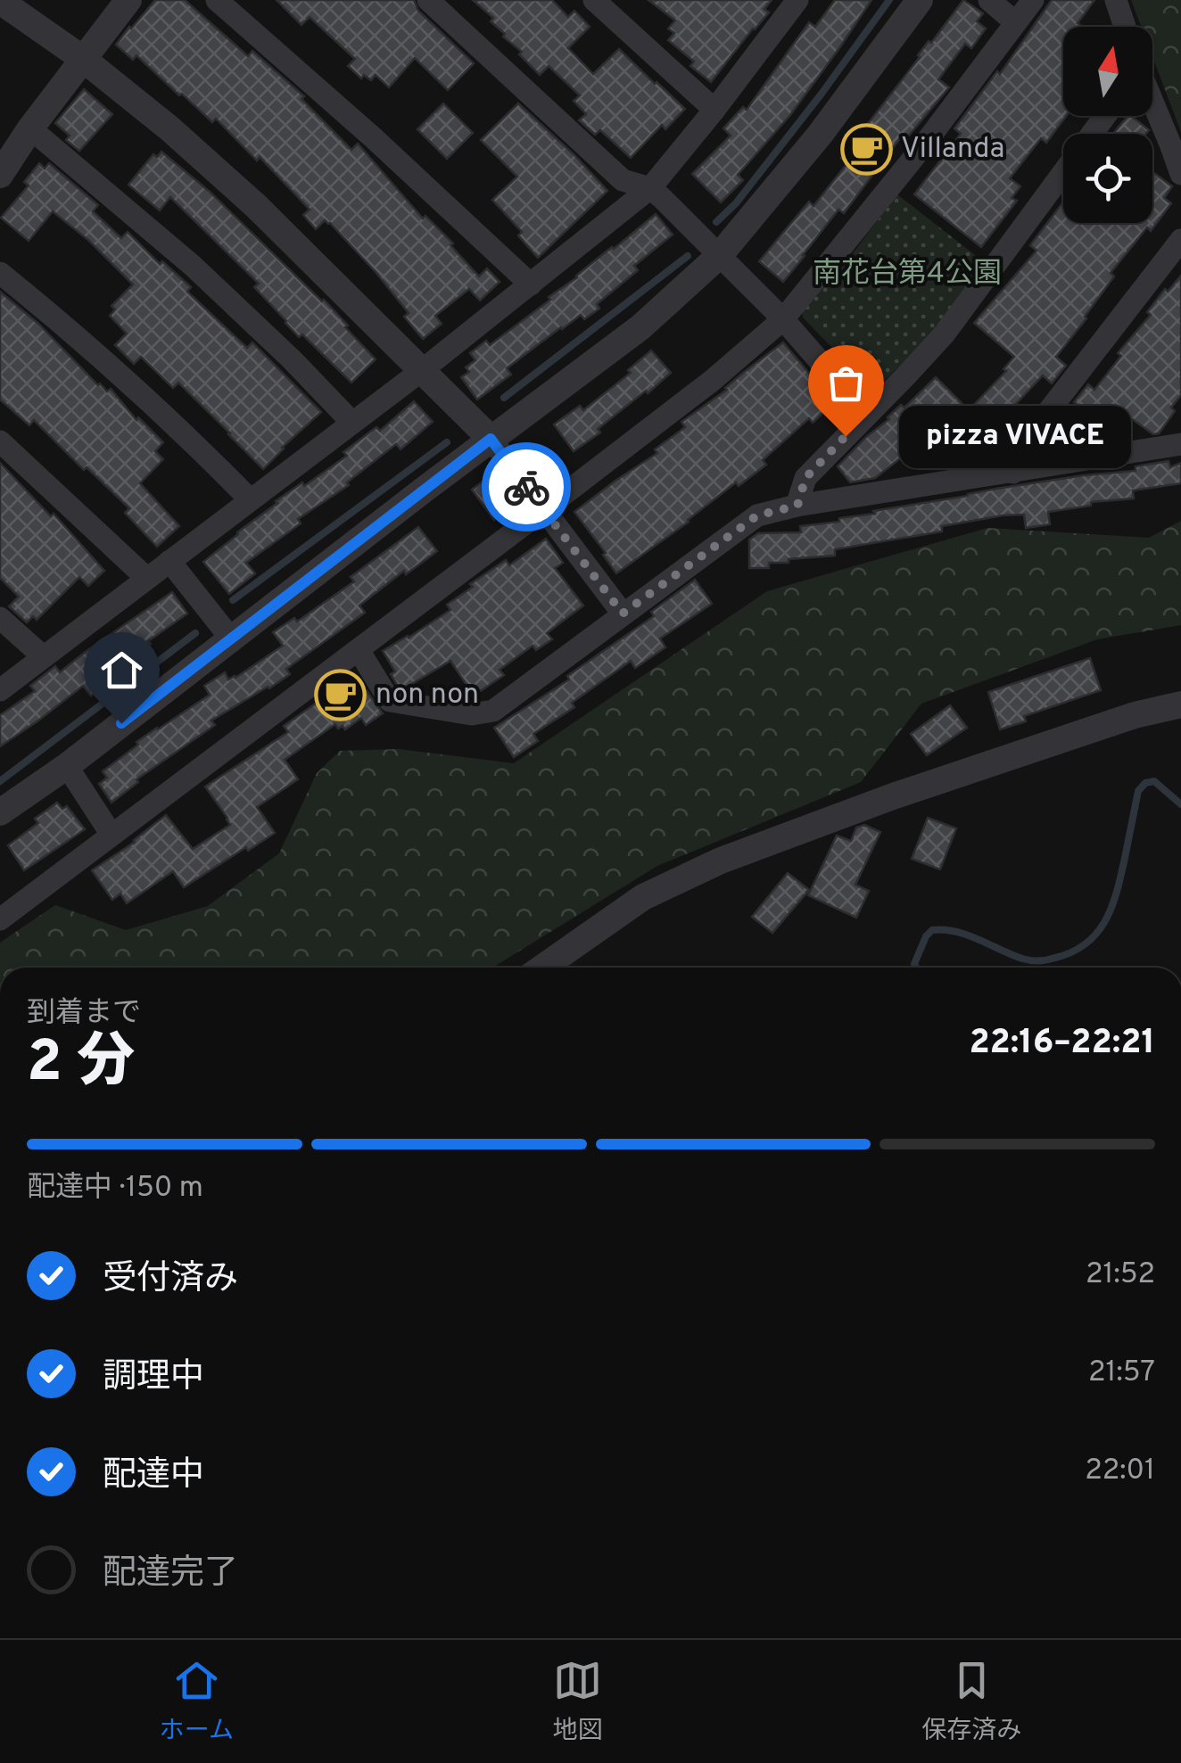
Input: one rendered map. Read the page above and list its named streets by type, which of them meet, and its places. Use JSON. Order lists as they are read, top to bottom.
{
  "parks": ["南花台第4公園"],
  "places": {
    "cafe": ["Villanda", "non non"],
    "other": ["pizza VIVACE"]
  },
  "north": "top",
  "page": {
    "bubble": "pizza VIVACE",
    "heading": ["2 分", "到着まで", "22:16–22:21"],
    "bar": "配達中 · 150 m",
    "list": [
      ["受付済み", "21:52"],
      ["調理中", "21:57"],
      ["配達中", "22:01"],
      "配達完了"
    ],
    "tabs": ["ホーム", "地図", "保存済み"]
  }
}
